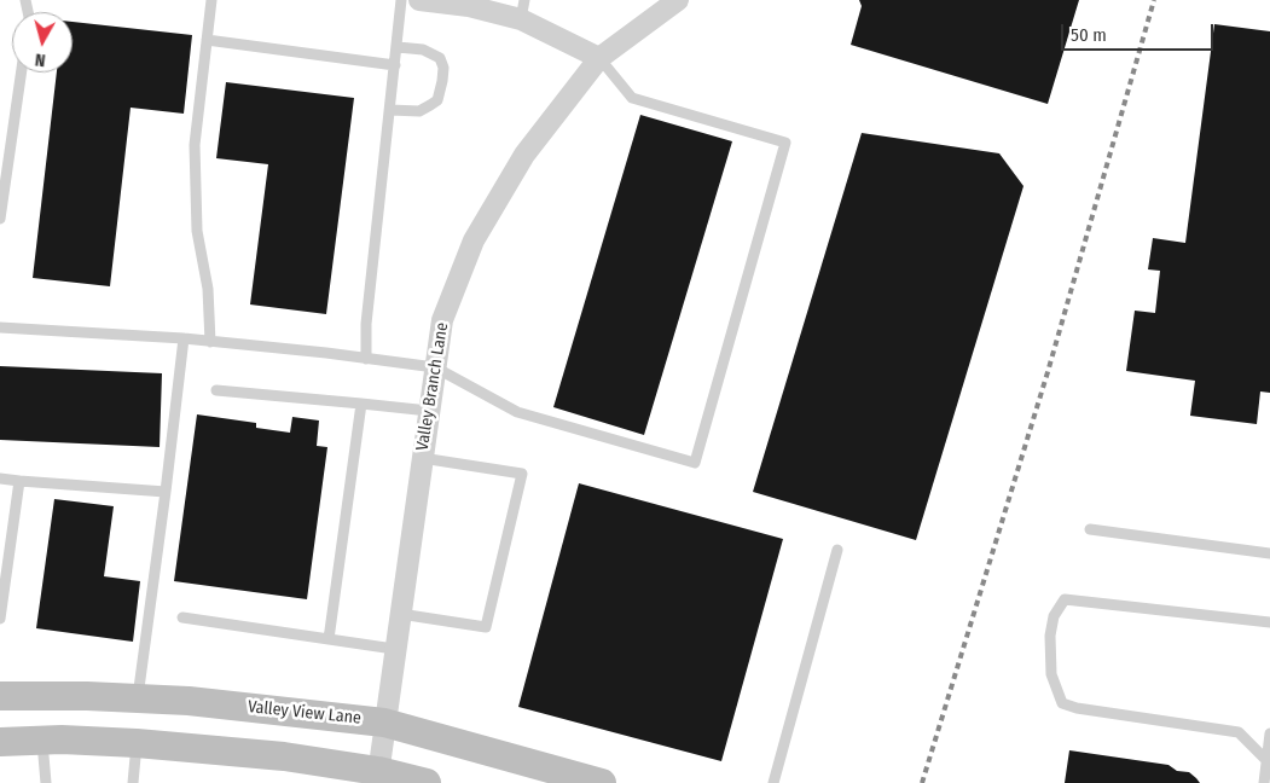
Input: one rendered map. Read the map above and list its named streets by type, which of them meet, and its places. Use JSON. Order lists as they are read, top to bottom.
{
  "streets": {
    "main road": ["Valley View Lane"],
    "street": ["Valley Branch Lane"]
  },
  "crossings": [
    ["Valley Branch Lane", "Valley View Lane"]
  ],
  "scale_bar": "50 m",
  "north": "bottom"
}
